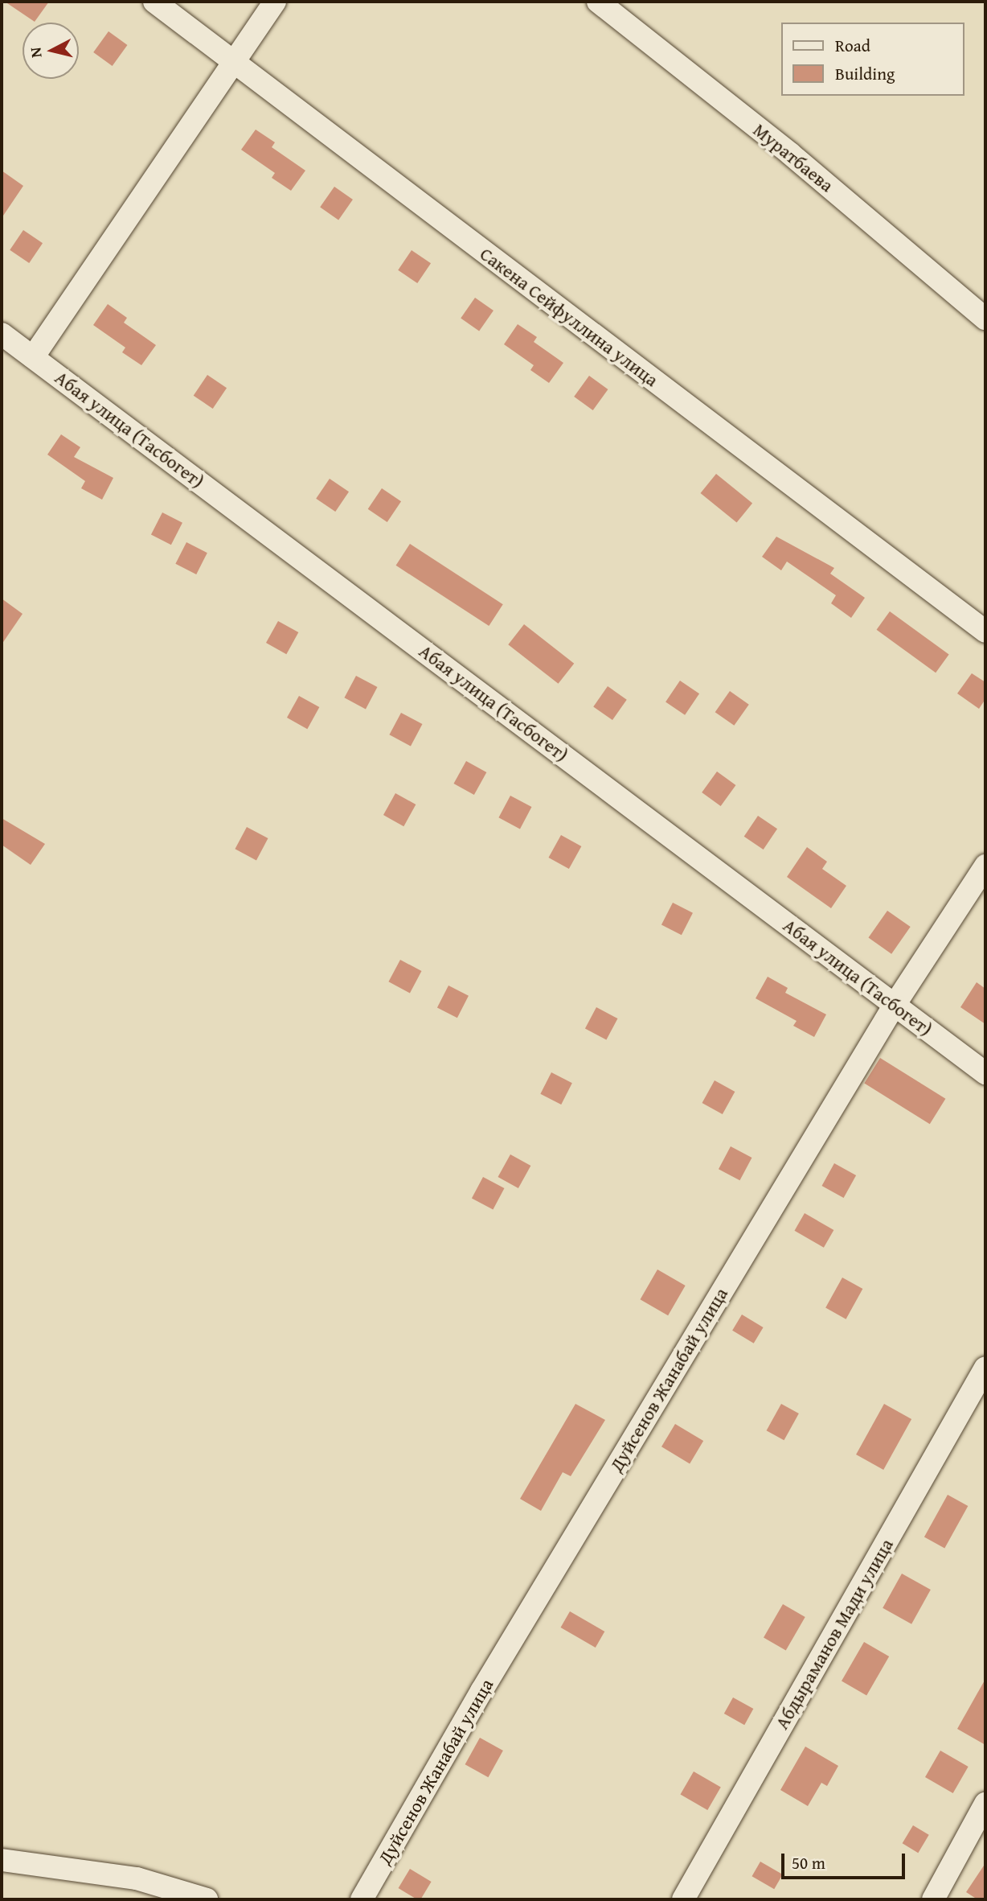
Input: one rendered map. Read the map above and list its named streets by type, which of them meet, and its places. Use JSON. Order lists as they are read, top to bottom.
{
  "streets": {
    "street": [
      "Муратбаева",
      "Сакена Сейфуллина улица",
      "Абая улица (Тасбогет)",
      "Дуйсенов Жанабай улица",
      "Абдыраманов Мади улица"
    ]
  },
  "crossings": [
    ["Абая улица (Тасбогет)", "Дуйсенов Жанабай улица"]
  ],
  "legend": ["Road", "Building"],
  "scale_bar": "50 m",
  "north": "left"
}
